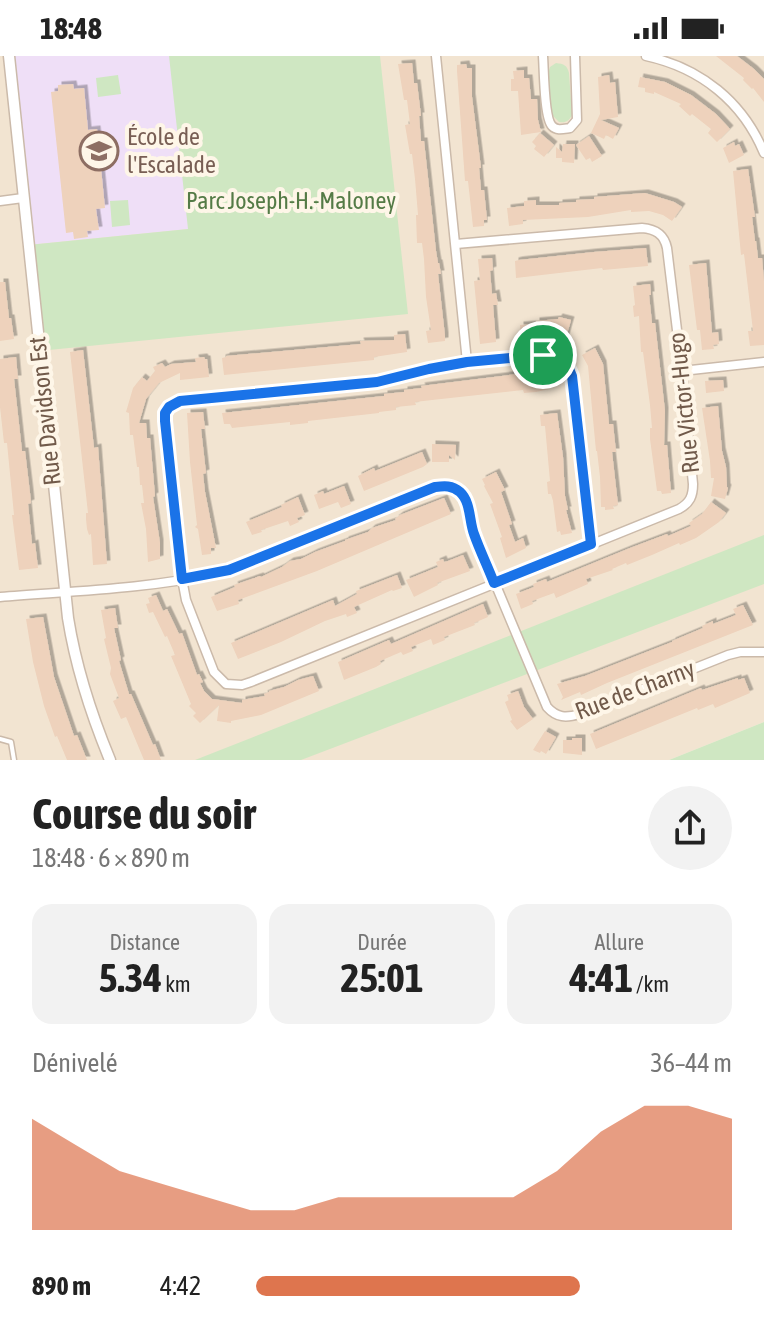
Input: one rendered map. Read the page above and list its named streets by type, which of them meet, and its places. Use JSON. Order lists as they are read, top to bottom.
{
  "streets": {
    "street": ["Rue Victor-Hugo", "Rue Davidson Est", "Rue de Charny"]
  },
  "crossings": [
    ["Rue Victor-Hugo", "Rue de Charny"],
    ["Rue Davidson Est", "Rue de Charny"]
  ],
  "parks": ["Parc Joseph-H.-Maloney"],
  "places": {
    "school or university": ["École de l'Escalade"]
  },
  "page": {
    "status": "18:48",
    "heading": ["Course du soir", "18:48 · 6 × 890 m"],
    "stats": [
      ["Distance", "5.34 km"],
      ["Durée", "25:01"],
      ["Allure", "4:41 /km"]
    ],
    "chart": ["Dénivelé", "36–44 m"],
    "list": [
      {
        "name": "890 m",
        "note": "4:42"
      }
    ]
  }
}
